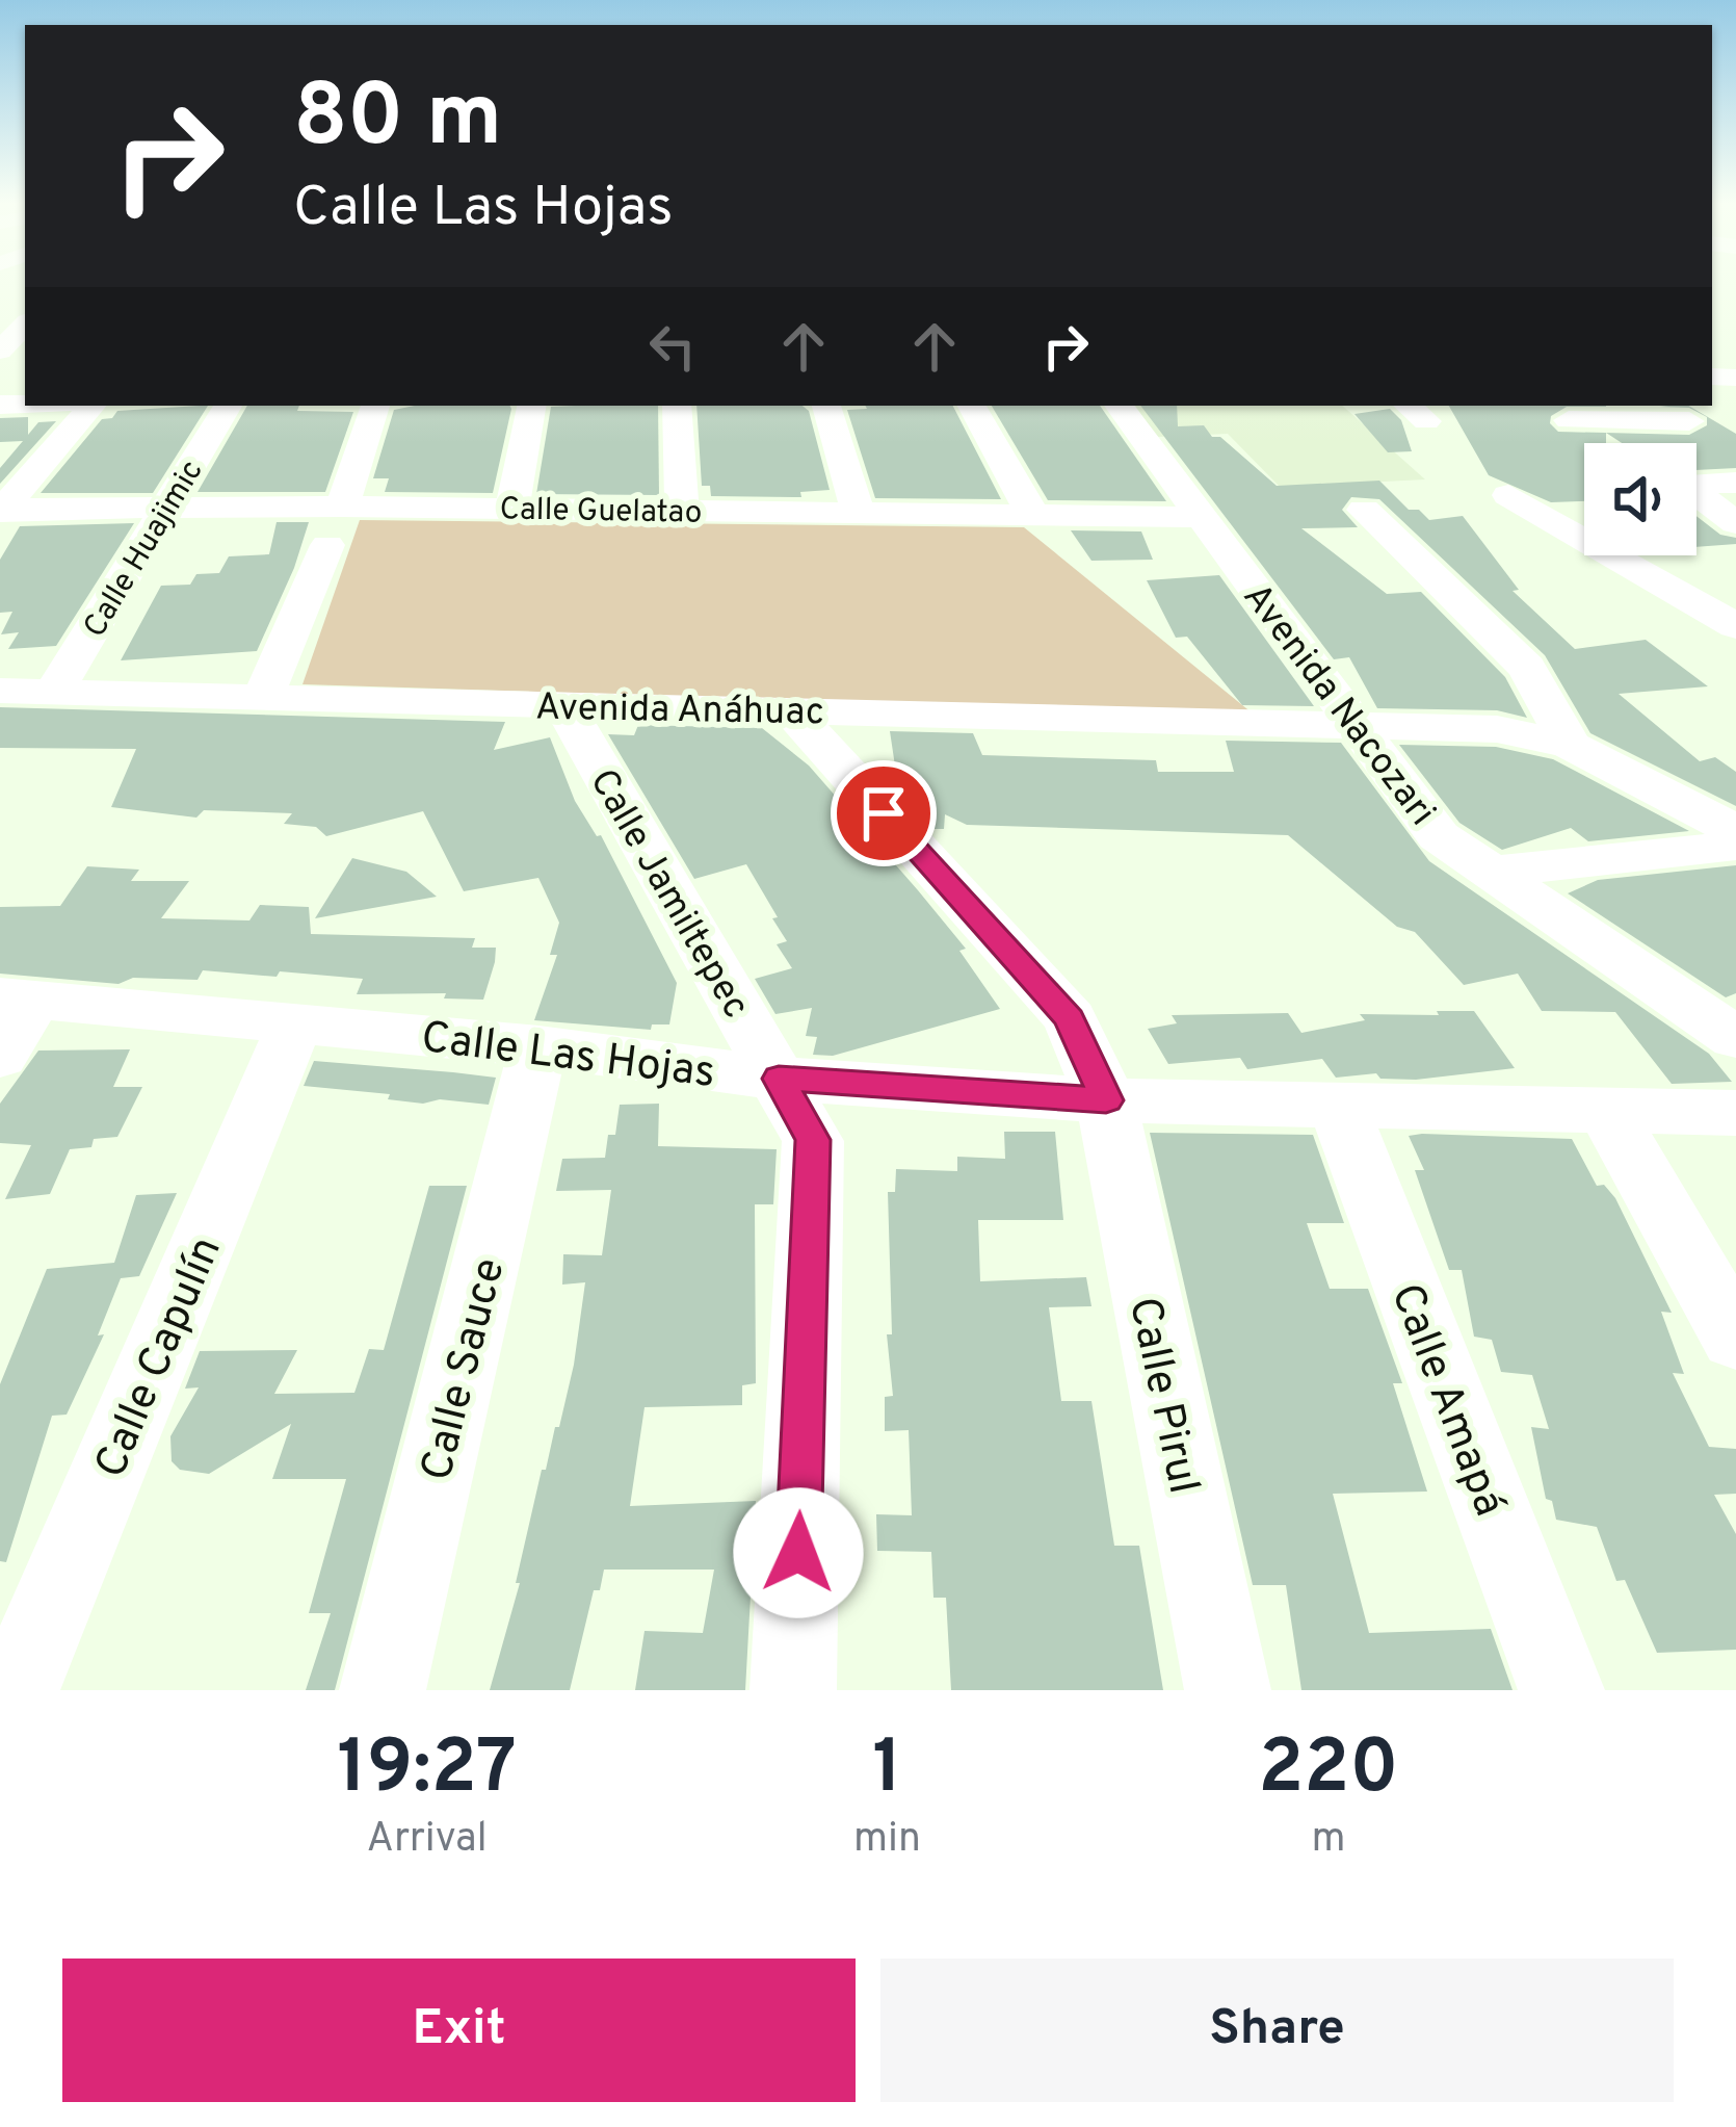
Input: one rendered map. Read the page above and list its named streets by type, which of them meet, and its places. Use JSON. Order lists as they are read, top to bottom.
{
  "streets": {
    "street": [
      "Calle Guelatao",
      "Calle Huajimic",
      "Avenida Nacozari",
      "Avenida Anáhuac",
      "Calle Jamiltepec",
      "Calle Las Hojas",
      "Calle Capulín",
      "Calle Sauce",
      "Calle Pirul",
      "Calle Amapá"
    ]
  },
  "crossings": [
    ["Calle Guelatao", "Calle Huajimic"],
    ["Calle Guelatao", "Avenida Nacozari"],
    ["Calle Huajimic", "Avenida Anáhuac"],
    ["Avenida Nacozari", "Avenida Anáhuac"],
    ["Avenida Anáhuac", "Calle Jamiltepec"],
    ["Avenida Anáhuac", "Calle Pirul"],
    ["Calle Jamiltepec", "Calle Las Hojas"],
    ["Calle Las Hojas", "Calle Capulín"],
    ["Calle Las Hojas", "Calle Sauce"],
    ["Calle Las Hojas", "Calle Pirul"],
    ["Calle Las Hojas", "Calle Amapá"]
  ],
  "page": {
    "turn": ["80 m", "Calle Las Hojas"],
    "eta": [
      "19:27",
      "Arrival",
      "1",
      "min",
      "220",
      "m"
    ],
    "buttons": ["Exit", "Share"]
  }
}
